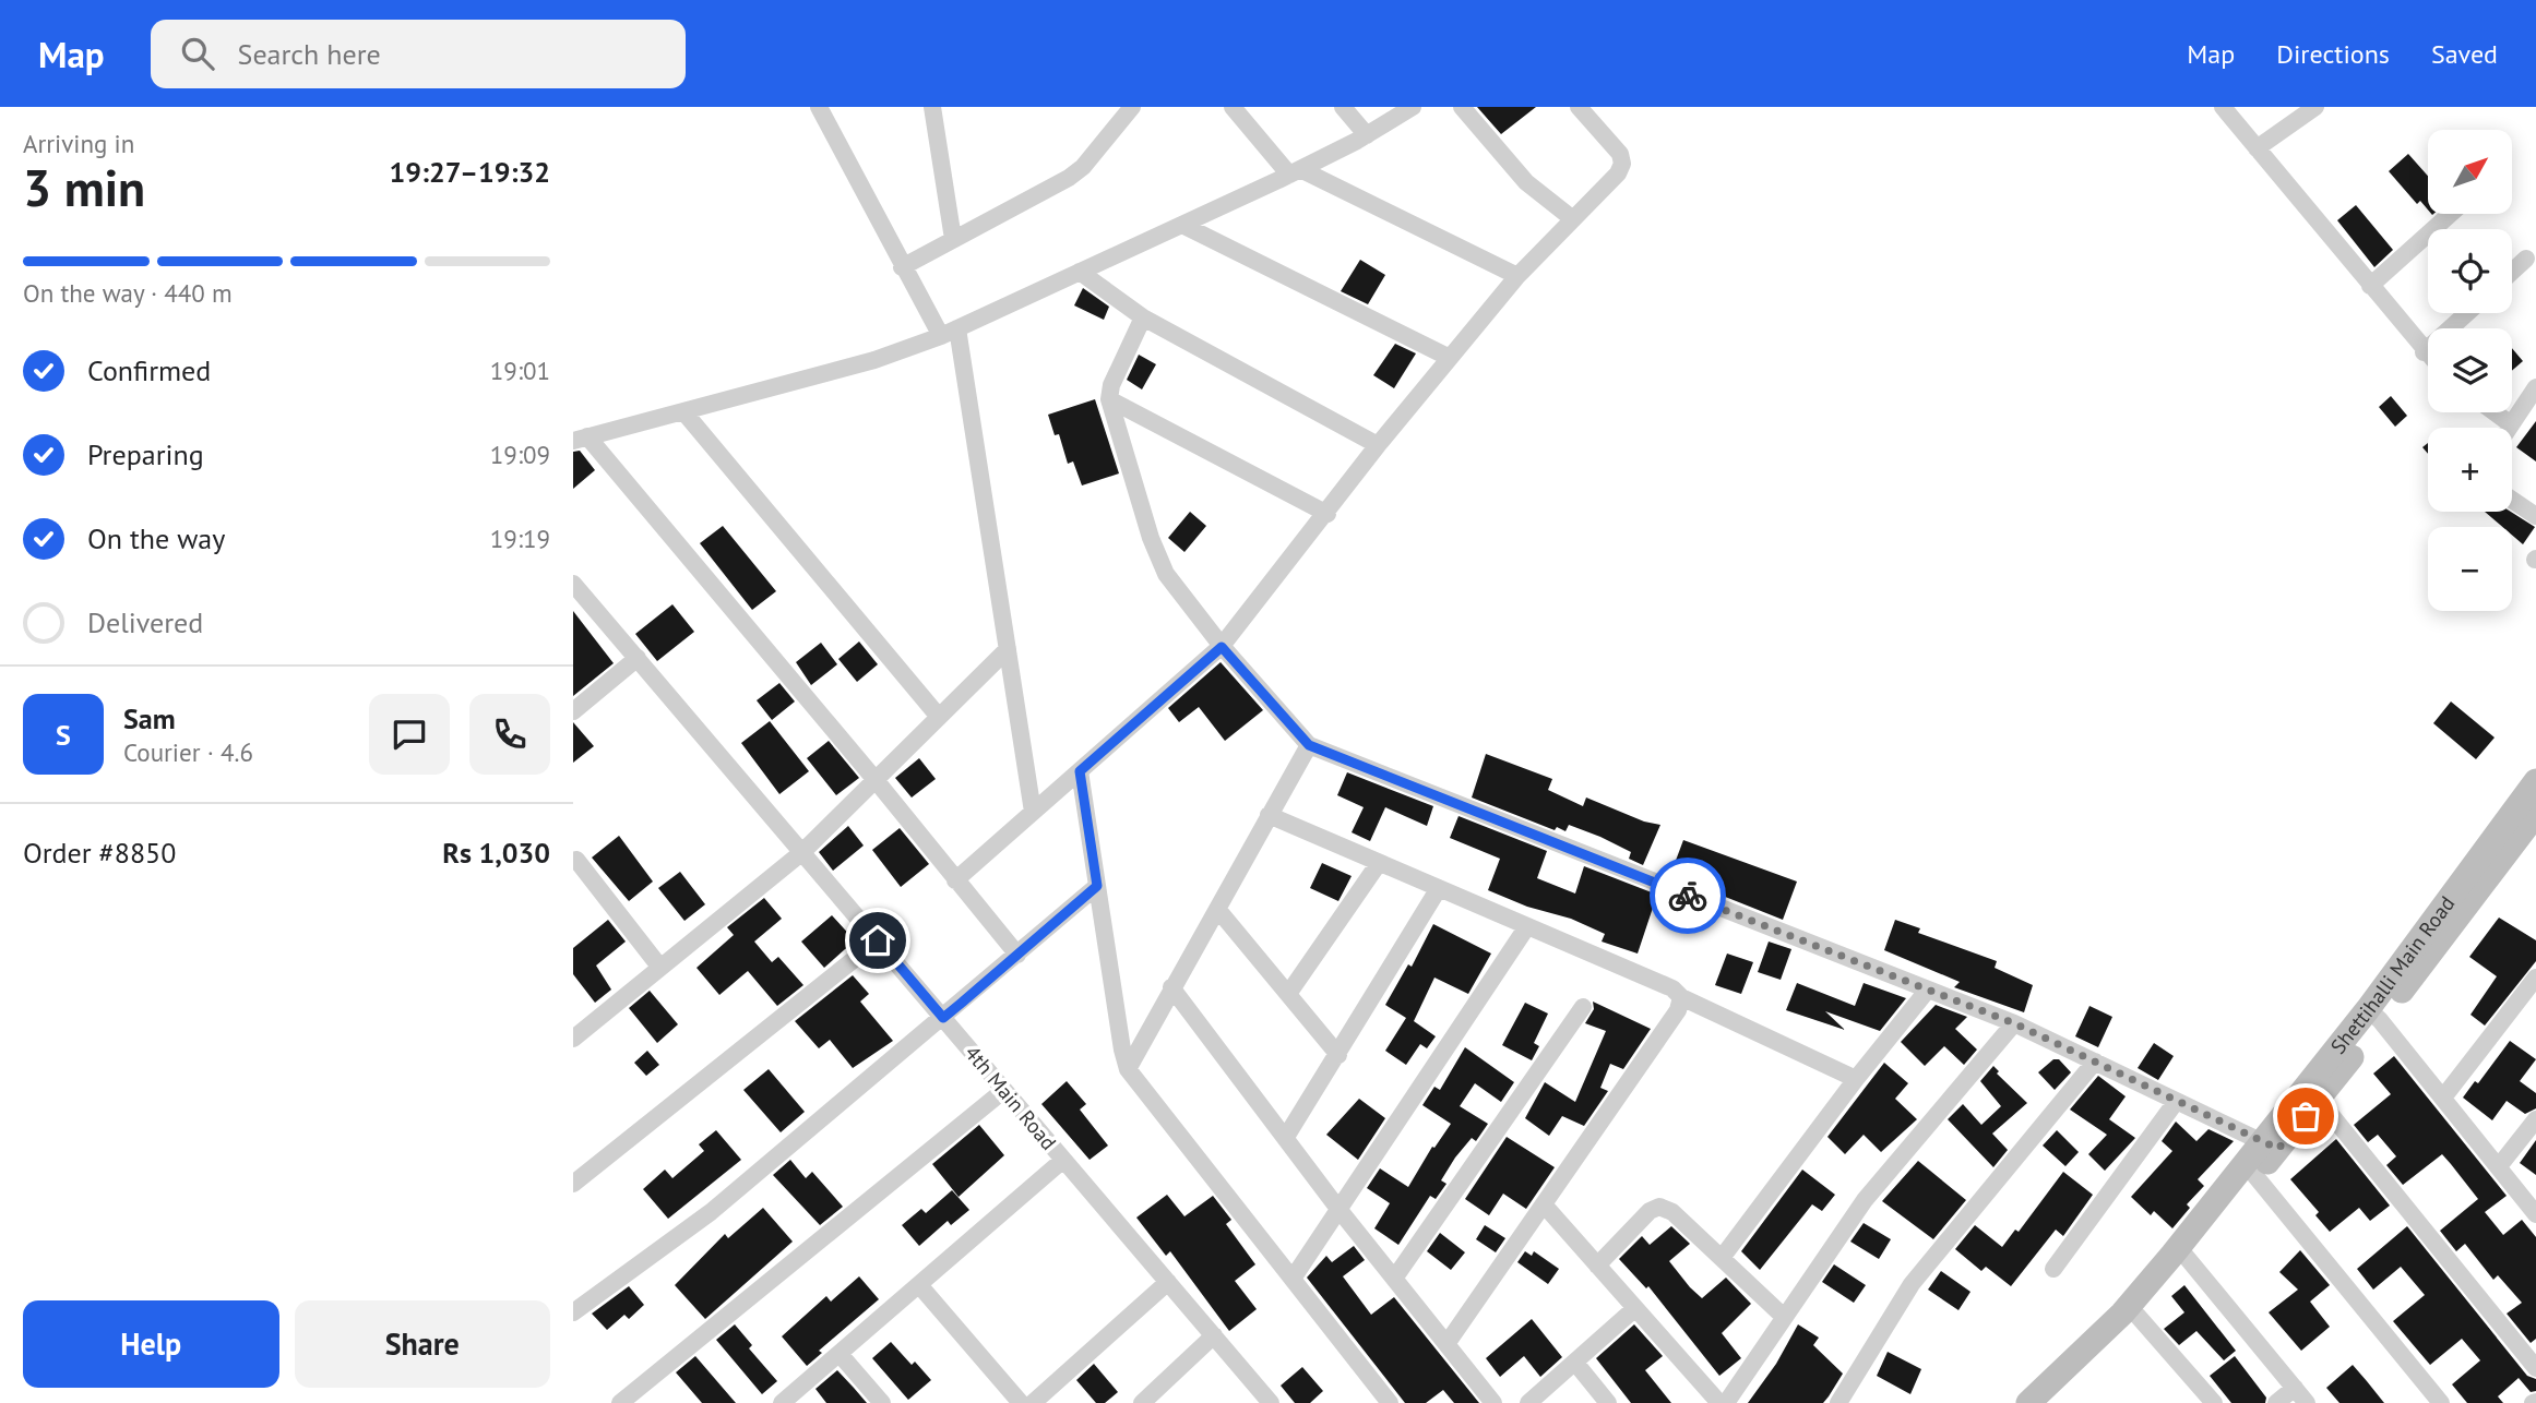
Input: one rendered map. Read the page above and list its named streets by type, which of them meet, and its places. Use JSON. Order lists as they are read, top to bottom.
{
  "streets": {
    "main road": ["Shettihalli Main Road"],
    "street": ["4th Main Road"]
  },
  "north": "top right",
  "page": {
    "header": "Map",
    "search": "Search here",
    "nav": ["Map", "Directions", "Saved"],
    "heading": ["3 min", "Arriving in", "19:27–19:32"],
    "panel": [
      "Sam",
      "Courier · 4.6",
      "Order #8850",
      "Rs 1,030"
    ],
    "map_buttons": ["+", "−"],
    "bar": "On the way · 440 m",
    "list": [
      ["Confirmed", "19:01"],
      ["Preparing", "19:09"],
      ["On the way", "19:19"],
      "Delivered"
    ],
    "round": "S",
    "buttons": ["Help", "Share"]
  }
}
